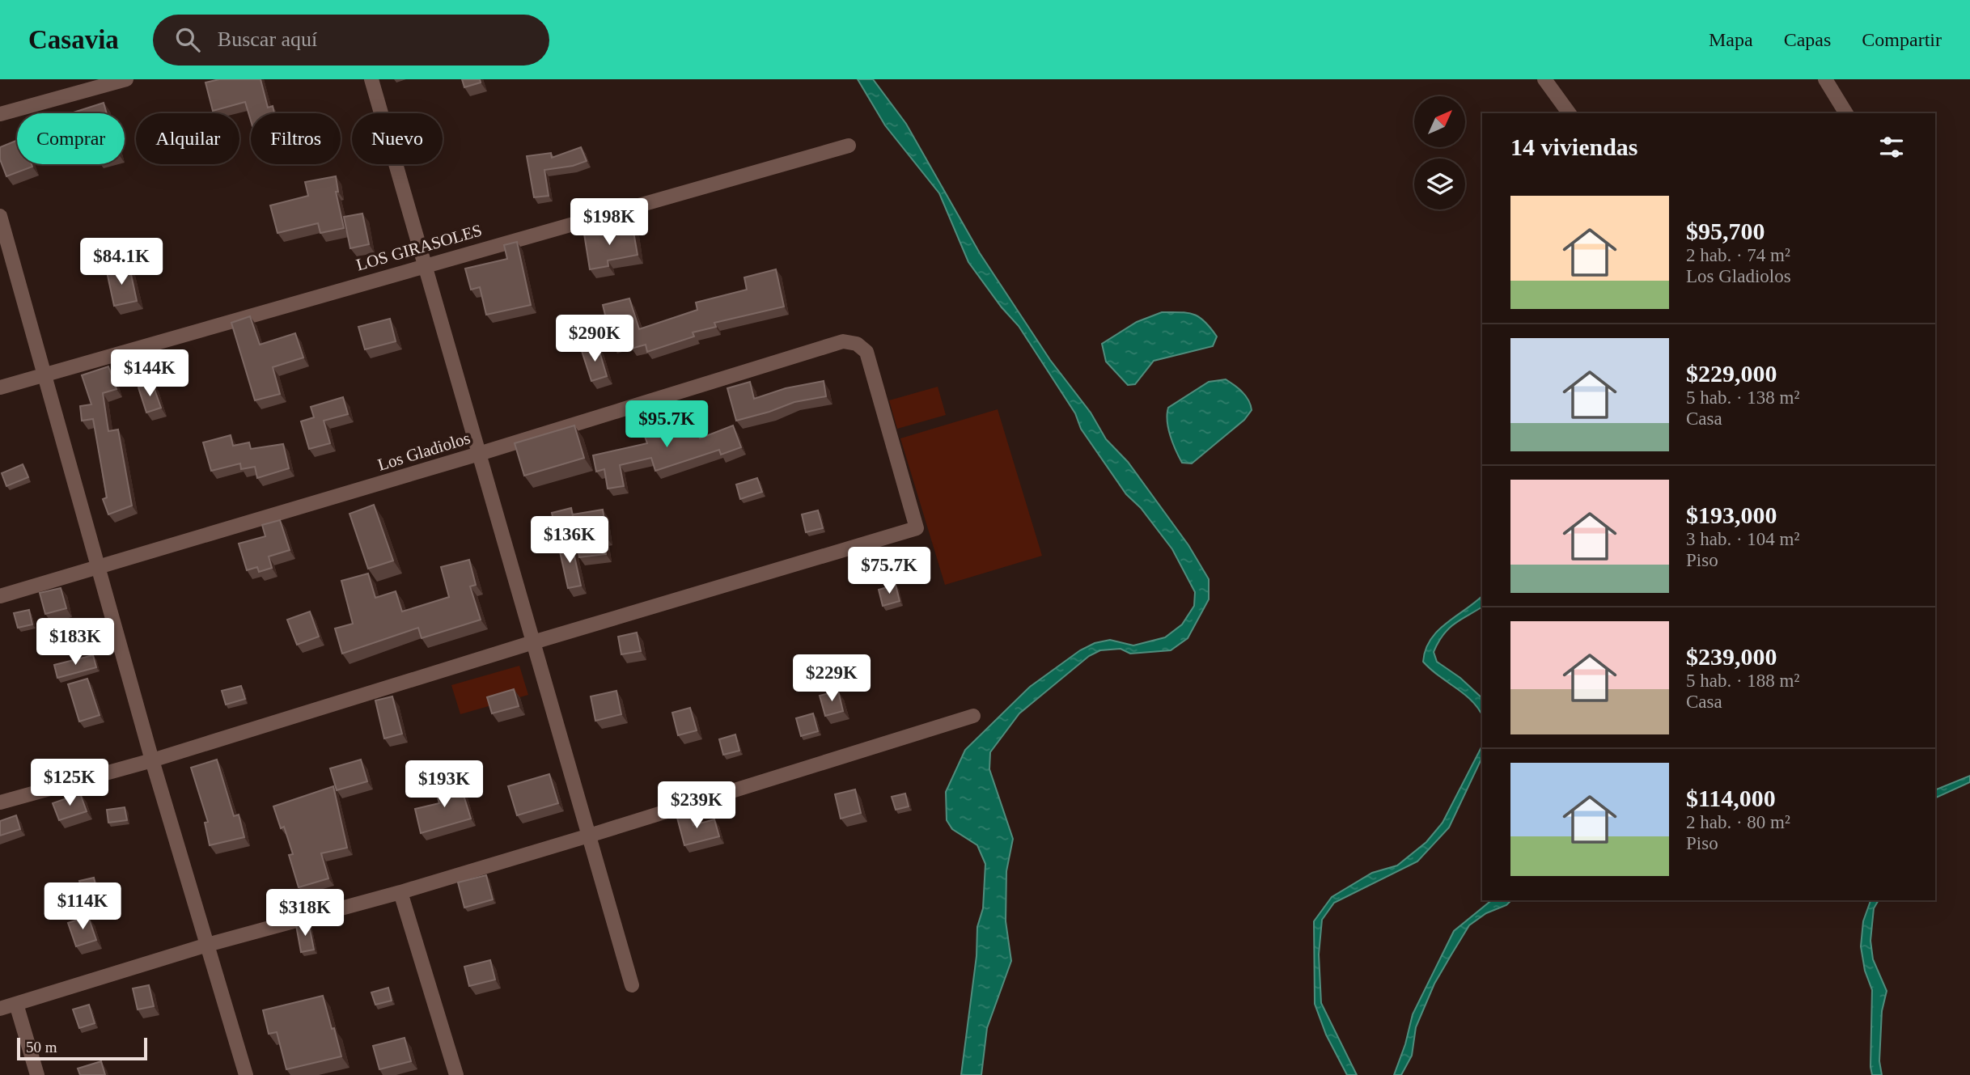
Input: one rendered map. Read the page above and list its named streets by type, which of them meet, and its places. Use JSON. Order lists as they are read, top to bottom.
{
  "streets": {
    "street": ["LOS GIRASOLES", "Los Gladiolos"]
  },
  "scale_bar": "50 m",
  "north": "top right",
  "page": {
    "header": "Casavia",
    "search": "Buscar aquí",
    "nav": ["Mapa", "Capas", "Compartir"],
    "chip": [
      "Comprar",
      "Alquilar",
      "Filtros",
      "Nuevo"
    ],
    "heading": "14 viviendas",
    "list": [
      {
        "name": "$95,700",
        "note": "2 hab. · 74 m² · Los Gladiolos"
      },
      {
        "name": "$229,000",
        "note": "5 hab. · 138 m² · Casa"
      },
      {
        "name": "$193,000",
        "note": "3 hab. · 104 m² · Piso"
      },
      {
        "name": "$239,000",
        "note": "5 hab. · 188 m² · Casa"
      },
      {
        "name": "$114,000",
        "note": "2 hab. · 80 m² · Piso"
      }
    ],
    "price": [
      "$198K",
      "$84.1K",
      "$290K",
      "$144K",
      "$95.7K",
      "$136K",
      "$75.7K",
      "$183K",
      "$229K",
      "$125K",
      "$193K",
      "$239K",
      "$114K",
      "$318K"
    ],
    "scale": "50 m"
  }
}
